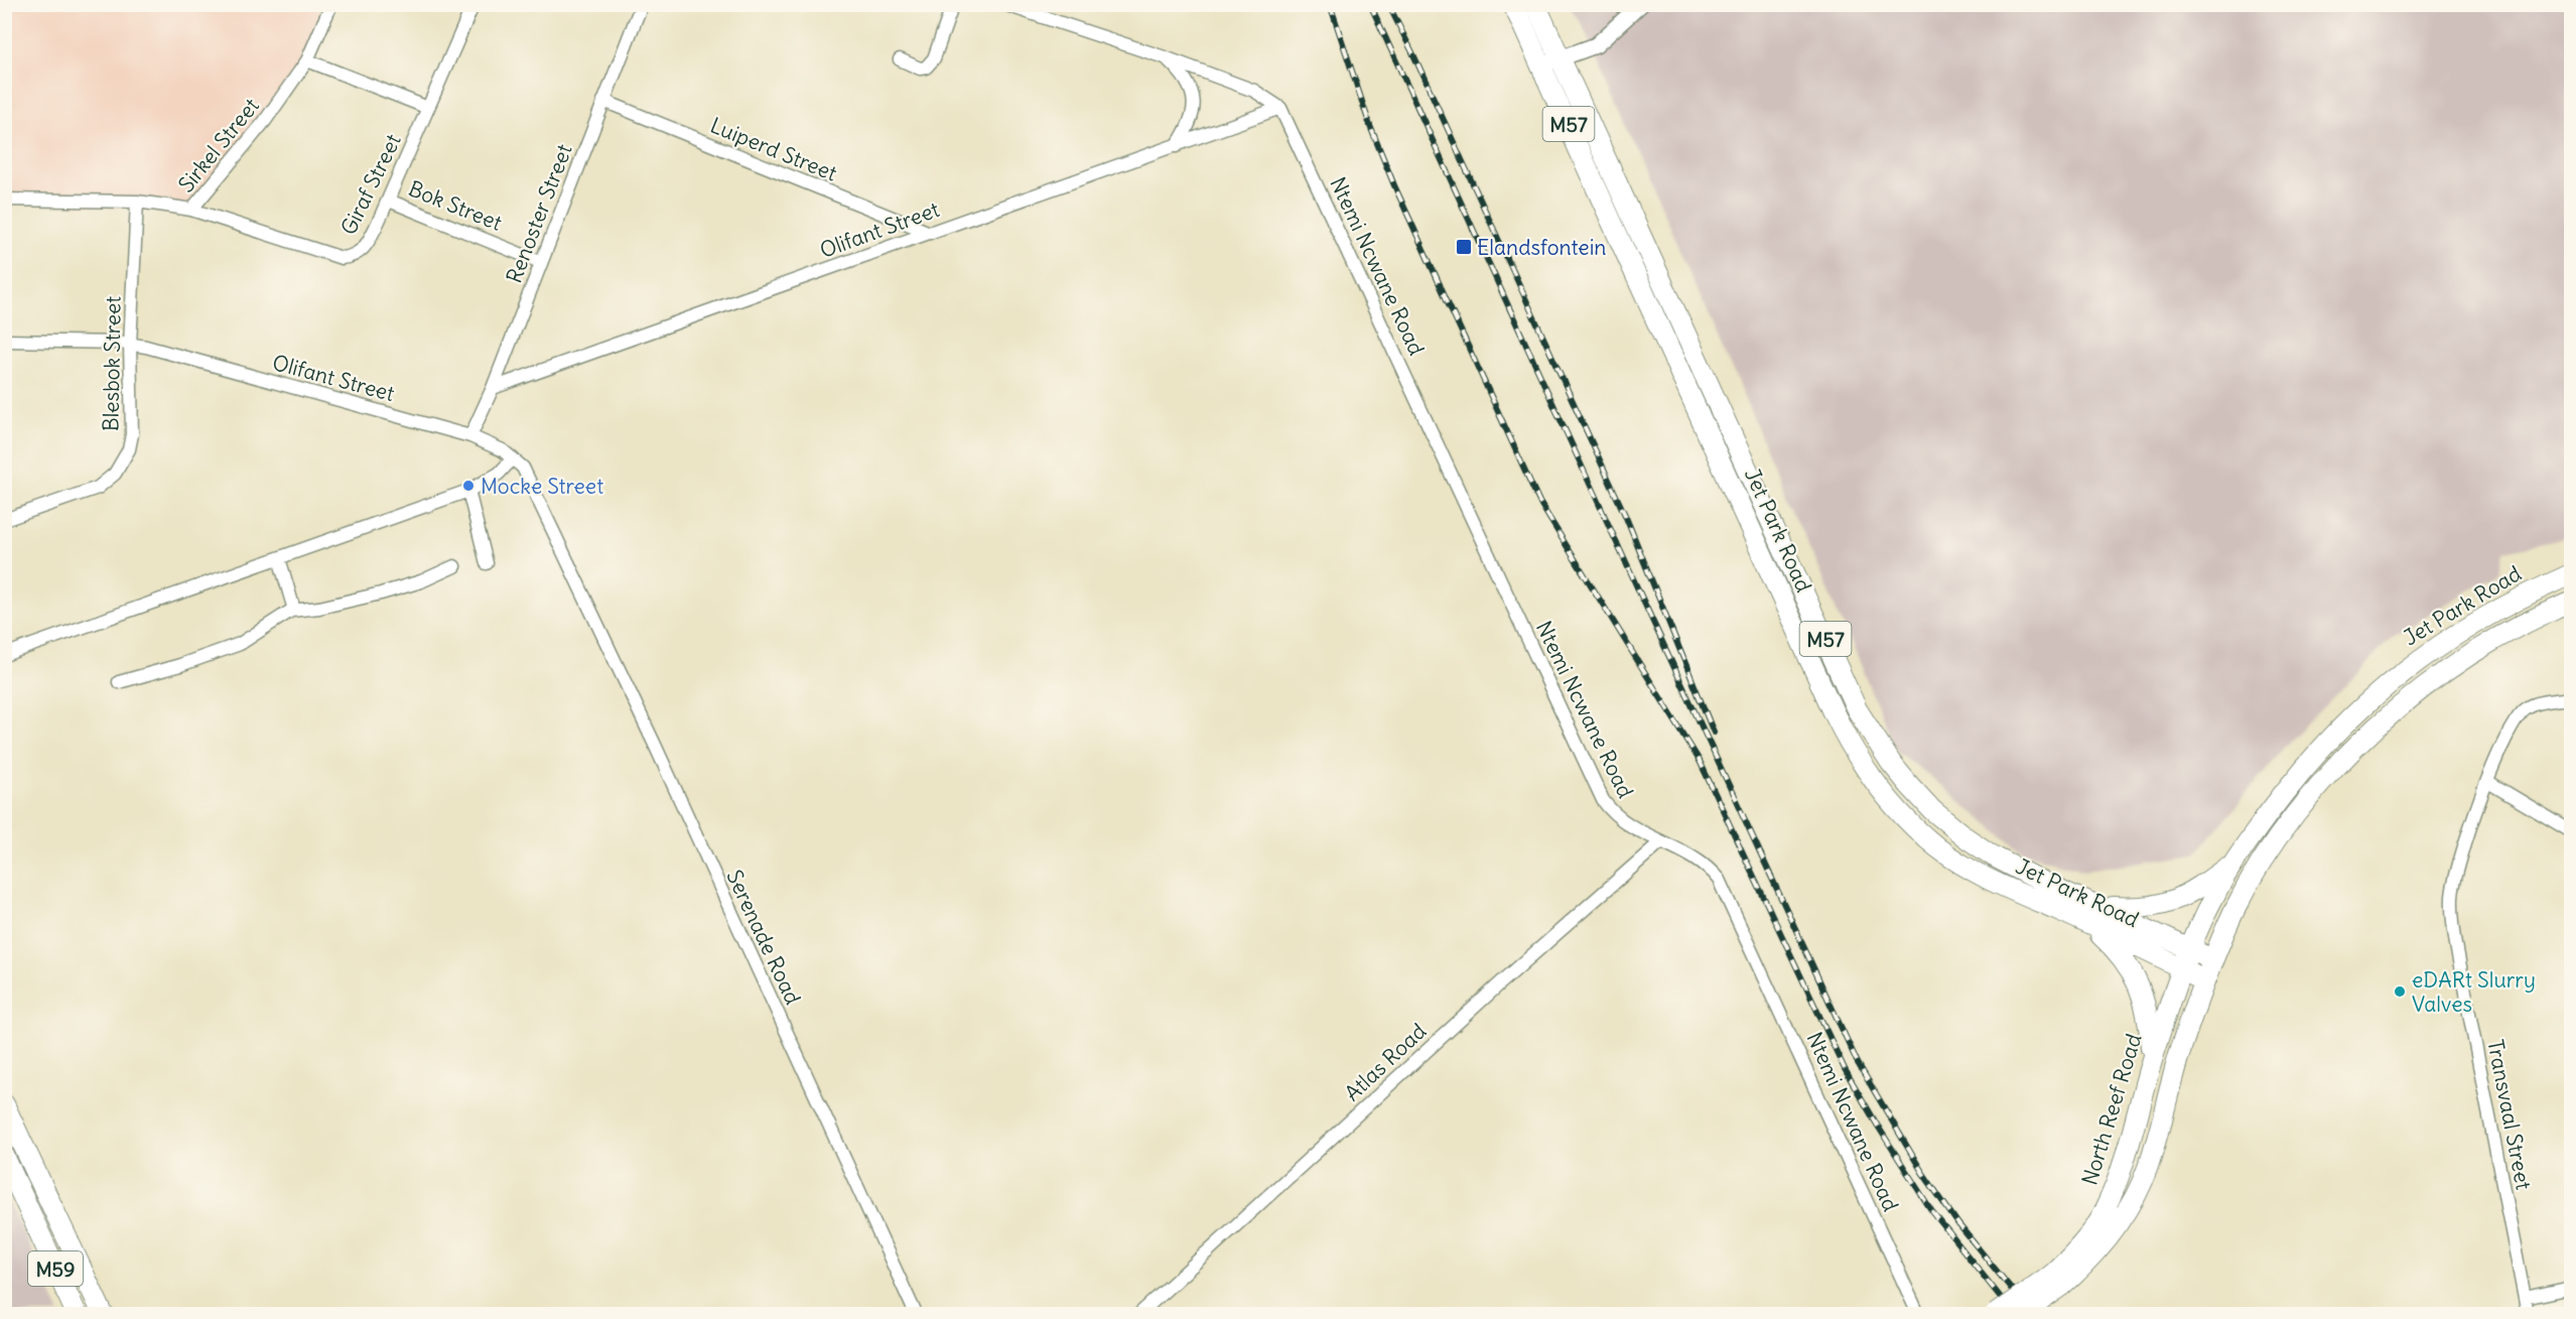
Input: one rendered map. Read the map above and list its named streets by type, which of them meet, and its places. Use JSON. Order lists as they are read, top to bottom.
{
  "streets": {
    "main road": [
      "M57",
      "Jet Park Road",
      "North Reef Road",
      "M59"
    ],
    "street": [
      "Sirkel Street",
      "Luiperd Street",
      "Giraf Street",
      "Bok Street",
      "Renoster Street",
      "Olifant Street",
      "Ntemi Ncwane Road",
      "Blesbok Street",
      "Serenade Road",
      "Atlas Road",
      "Transvaal Street"
    ]
  },
  "crossings": [
    ["Sirkel Street", "Giraf Street"],
    ["Sirkel Street", "Blesbok Street"],
    ["Luiperd Street", "Renoster Street"],
    ["Luiperd Street", "Olifant Street"],
    ["Giraf Street", "Bok Street"],
    ["Bok Street", "Renoster Street"],
    ["Renoster Street", "Olifant Street"],
    ["Olifant Street", "Ntemi Ncwane Road"],
    ["Olifant Street", "Blesbok Street"],
    ["Olifant Street", "Serenade Road"],
    ["Ntemi Ncwane Road", "Atlas Road"],
    ["Jet Park Road", "North Reef Road"]
  ],
  "places": {
    "transit": ["Elandsfontein"],
    "other": ["Mocke Street", "eDARt Slurry Valves"]
  }
}
